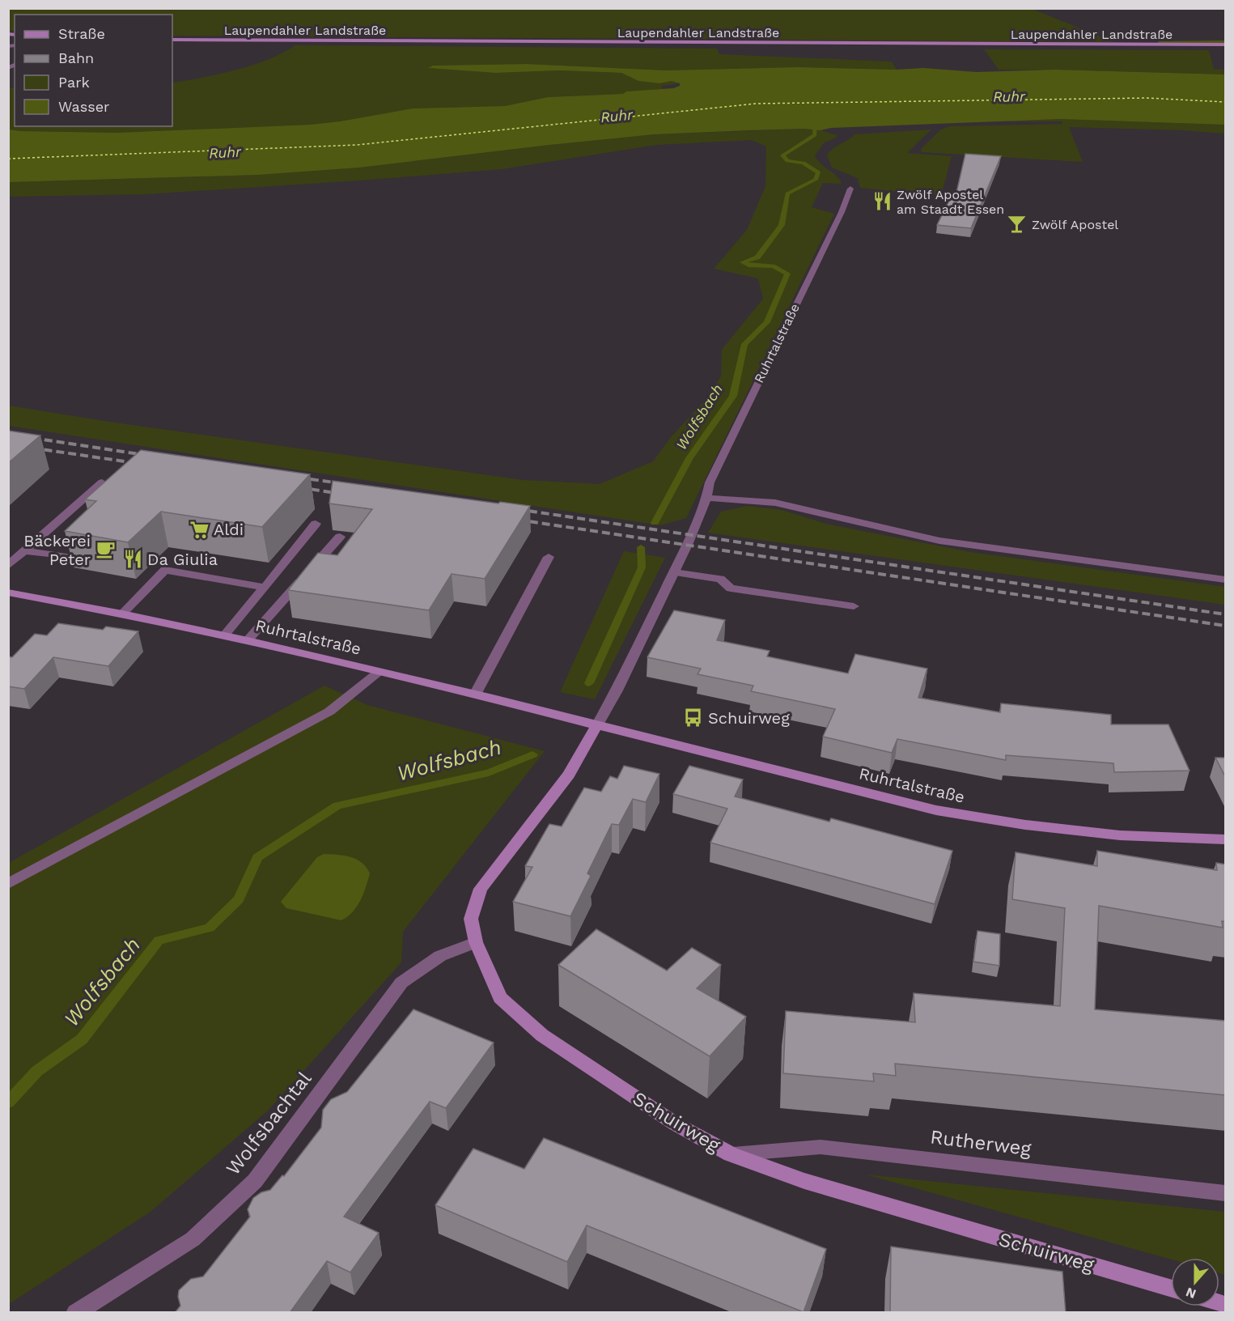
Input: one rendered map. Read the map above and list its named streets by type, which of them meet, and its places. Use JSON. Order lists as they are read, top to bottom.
{
  "streets": {
    "main road": ["Laupendahler Landstraße", "Ruhrtalstraße", "Schuirweg"],
    "street": ["Wolfsbachtal", "Rutherweg"]
  },
  "crossings": [
    ["Ruhrtalstraße", "Schuirweg"],
    ["Schuirweg", "Wolfsbachtal"],
    ["Schuirweg", "Rutherweg"]
  ],
  "water": ["Ruhr", "Wolfsbach"],
  "places": {
    "restaurant": ["Zwölf Apostel am Staadt Essen", "Da Giulia"],
    "bar": ["Zwölf Apostel"],
    "supermarket": ["Aldi"],
    "cafe": ["Bäckerei Peter"],
    "bus stop": ["Schuirweg"]
  },
  "legend": [
    "Straße",
    "Bahn",
    "Park",
    "Wasser"
  ],
  "north": "bottom"
}
